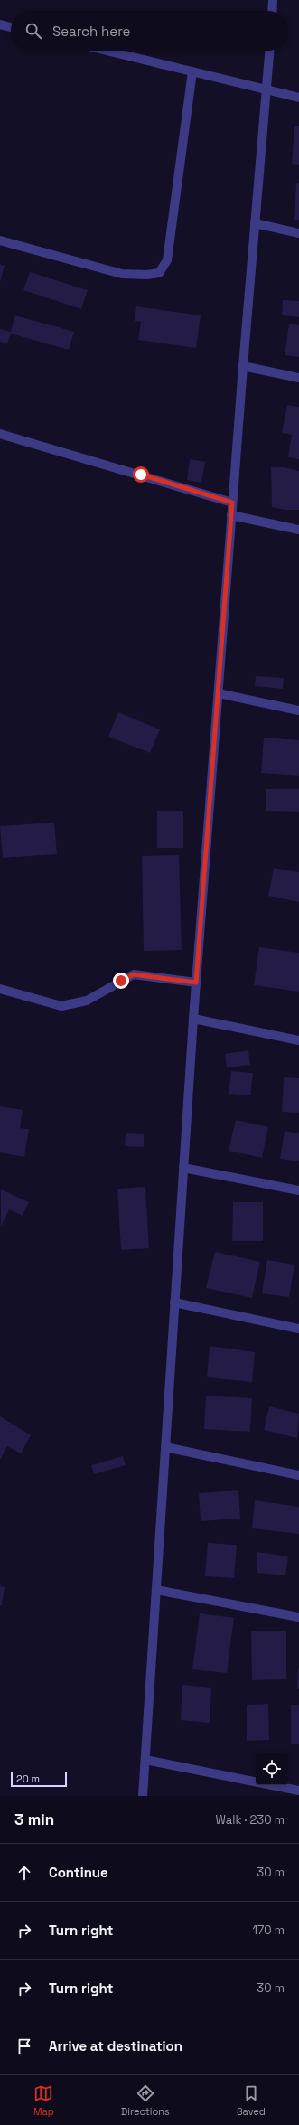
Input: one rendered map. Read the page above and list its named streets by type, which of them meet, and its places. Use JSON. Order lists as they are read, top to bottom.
{
  "scale_bar": "20 m",
  "page": {
    "search": "Search here",
    "scale": "20 m",
    "heading": ["3 min", "Walk · 230 m"],
    "list": [
      ["Continue", "30 m"],
      ["Turn right", "170 m"],
      ["Turn right", "30 m"],
      "Arrive at destination"
    ],
    "nav": ["Map", "Directions", "Saved"]
  }
}
